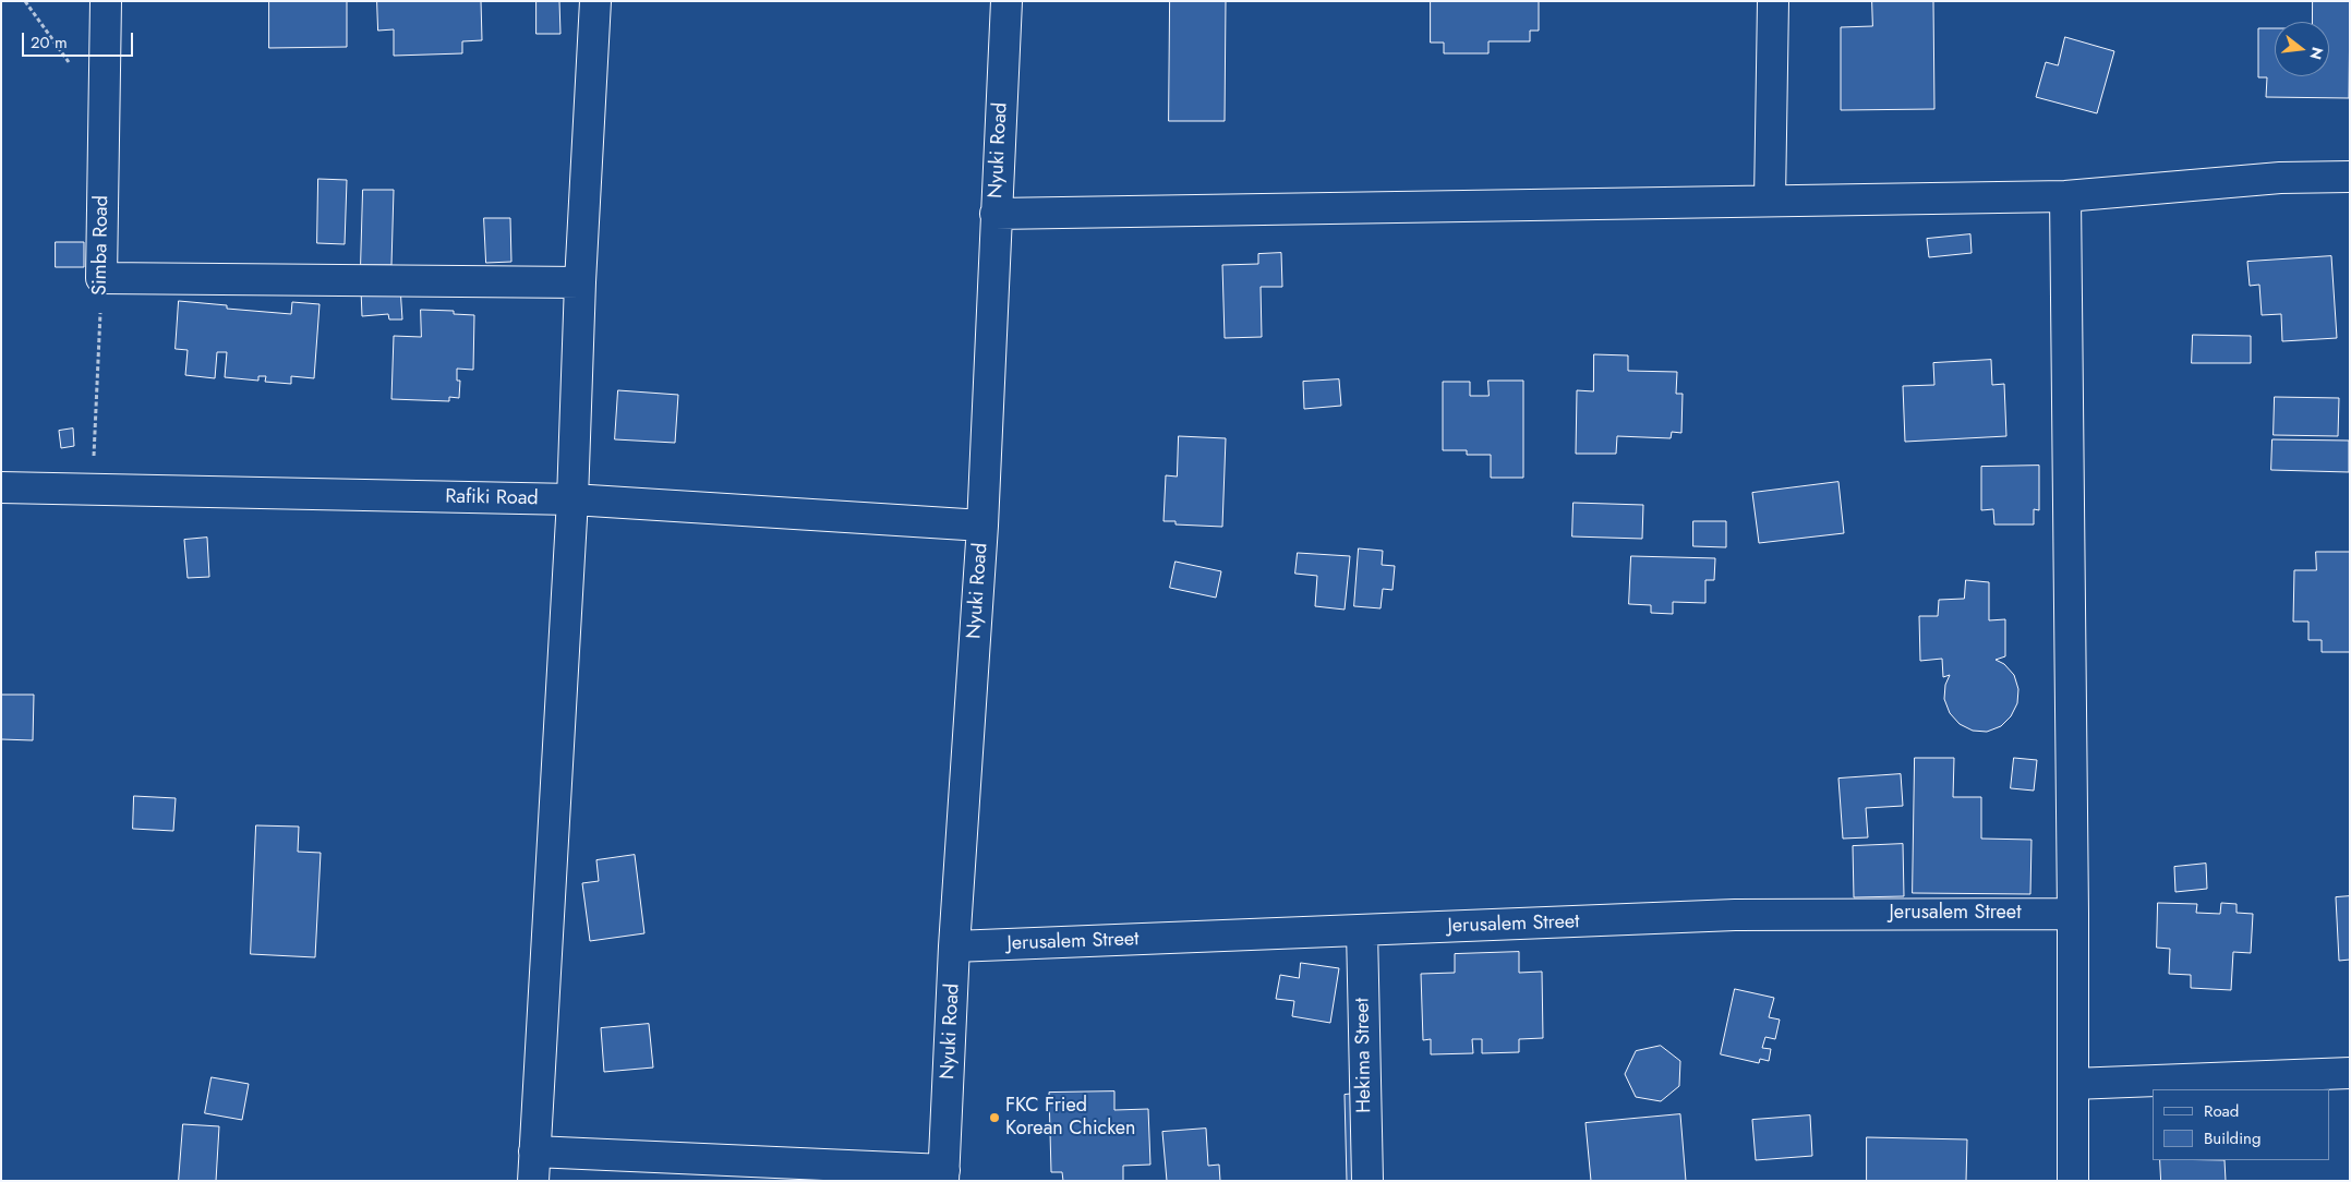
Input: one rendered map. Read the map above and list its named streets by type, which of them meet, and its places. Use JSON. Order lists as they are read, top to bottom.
{
  "streets": {
    "street": [
      "Nyuki Road",
      "Simba Road",
      "Rafiki Road",
      "Jerusalem Street",
      "Hekima Street"
    ]
  },
  "crossings": [
    ["Nyuki Road", "Rafiki Road"],
    ["Nyuki Road", "Jerusalem Street"],
    ["Simba Road", "Rafiki Road"],
    ["Jerusalem Street", "Hekima Street"]
  ],
  "places": ["FKC Fried Korean Chicken"],
  "legend": ["Road", "Building"],
  "scale_bar": "20 m",
  "north": "right"
}
